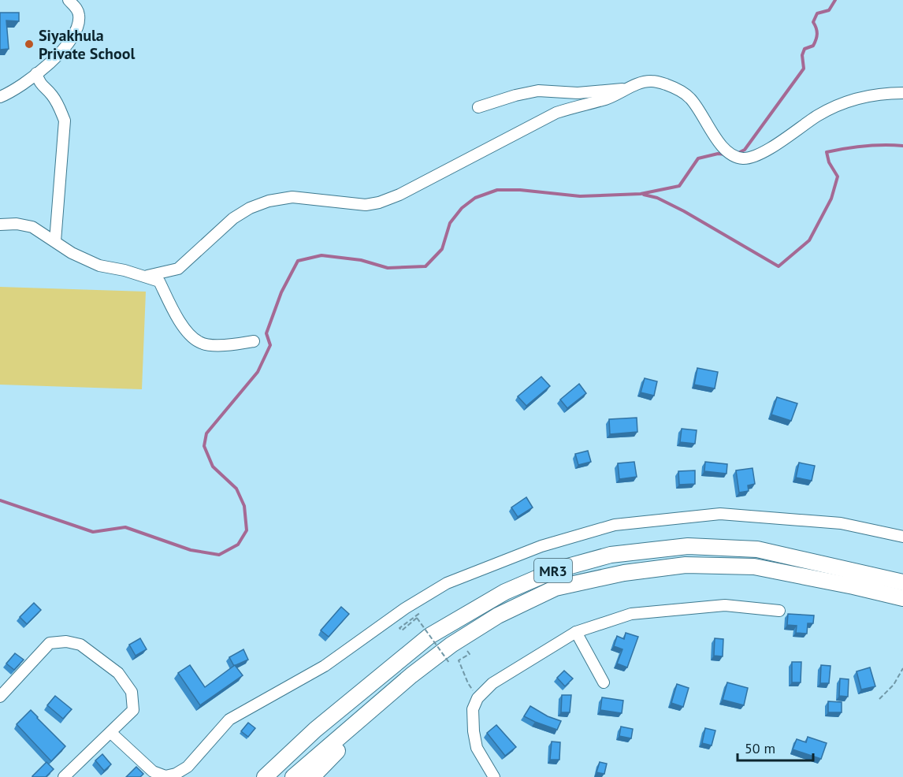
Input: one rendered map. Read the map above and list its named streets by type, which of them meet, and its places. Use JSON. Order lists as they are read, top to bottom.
{
  "streets": {
    "highway": ["MR3"]
  },
  "places": ["Siyakhula Private School"],
  "scale_bar": "50 m"
}
